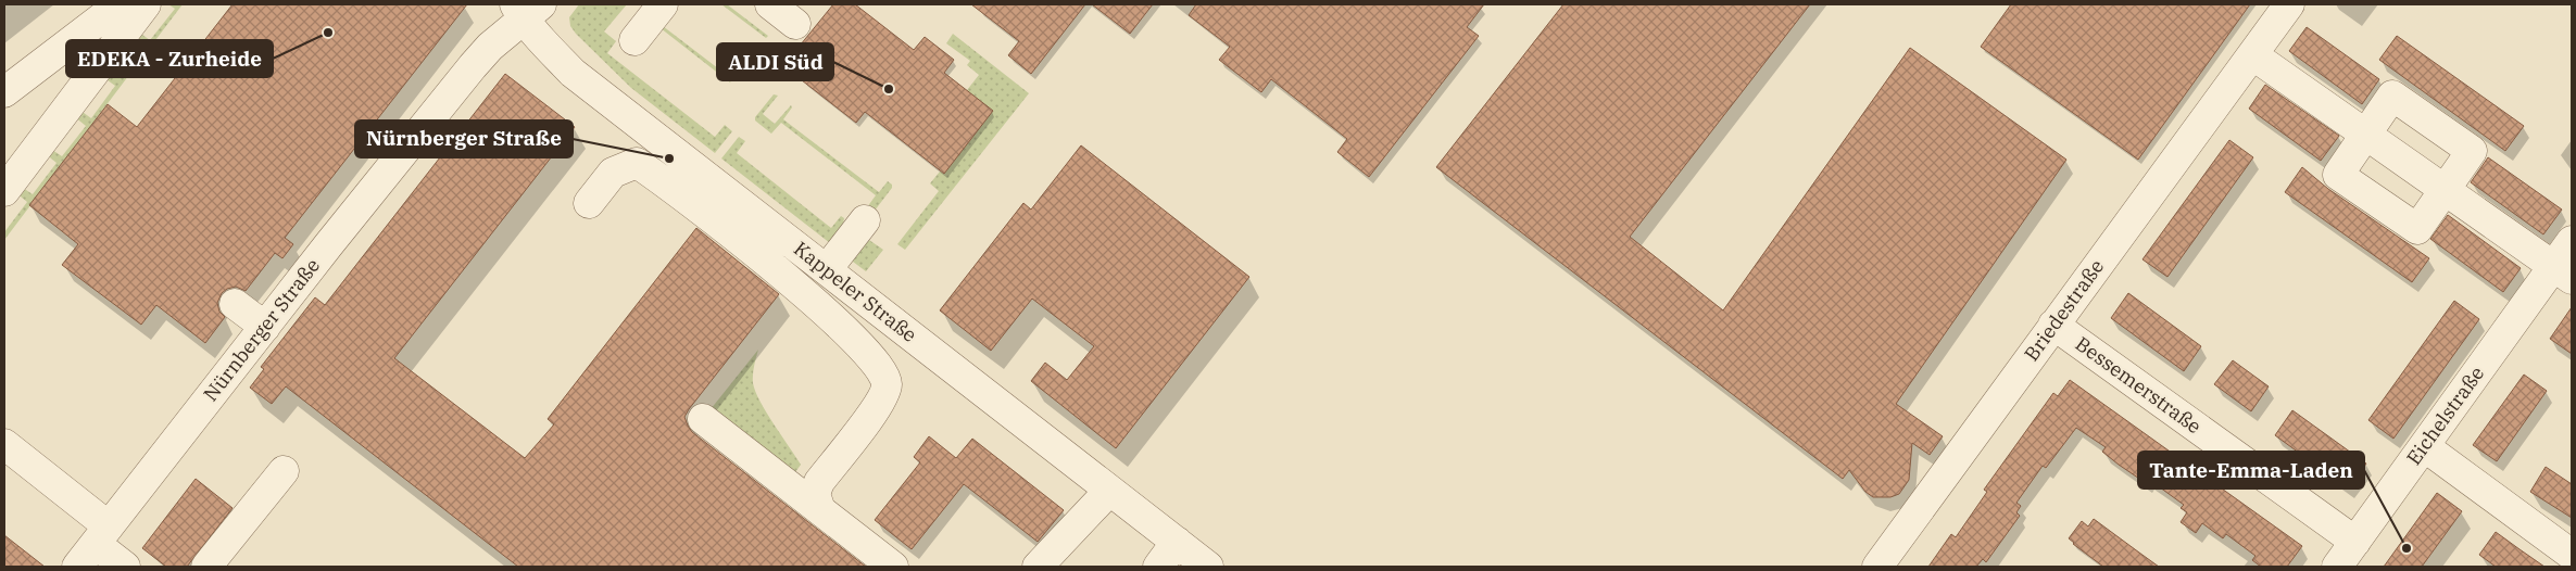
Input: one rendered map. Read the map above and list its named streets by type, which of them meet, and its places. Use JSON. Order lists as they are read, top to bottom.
{
  "streets": {
    "street": [
      "Kappeler Straße",
      "Briedestraße",
      "Nürnberger Straße",
      "Bessemerstraße",
      "Eichelstraße"
    ]
  },
  "crossings": [
    ["Kappeler Straße", "Nürnberger Straße"],
    ["Briedestraße", "Bessemerstraße"],
    ["Bessemerstraße", "Eichelstraße"]
  ],
  "places": [
    "EDEKA - Zurheide",
    "ALDI Süd",
    "Nürnberger Straße",
    "Tante-Emma-Laden"
  ]
}
